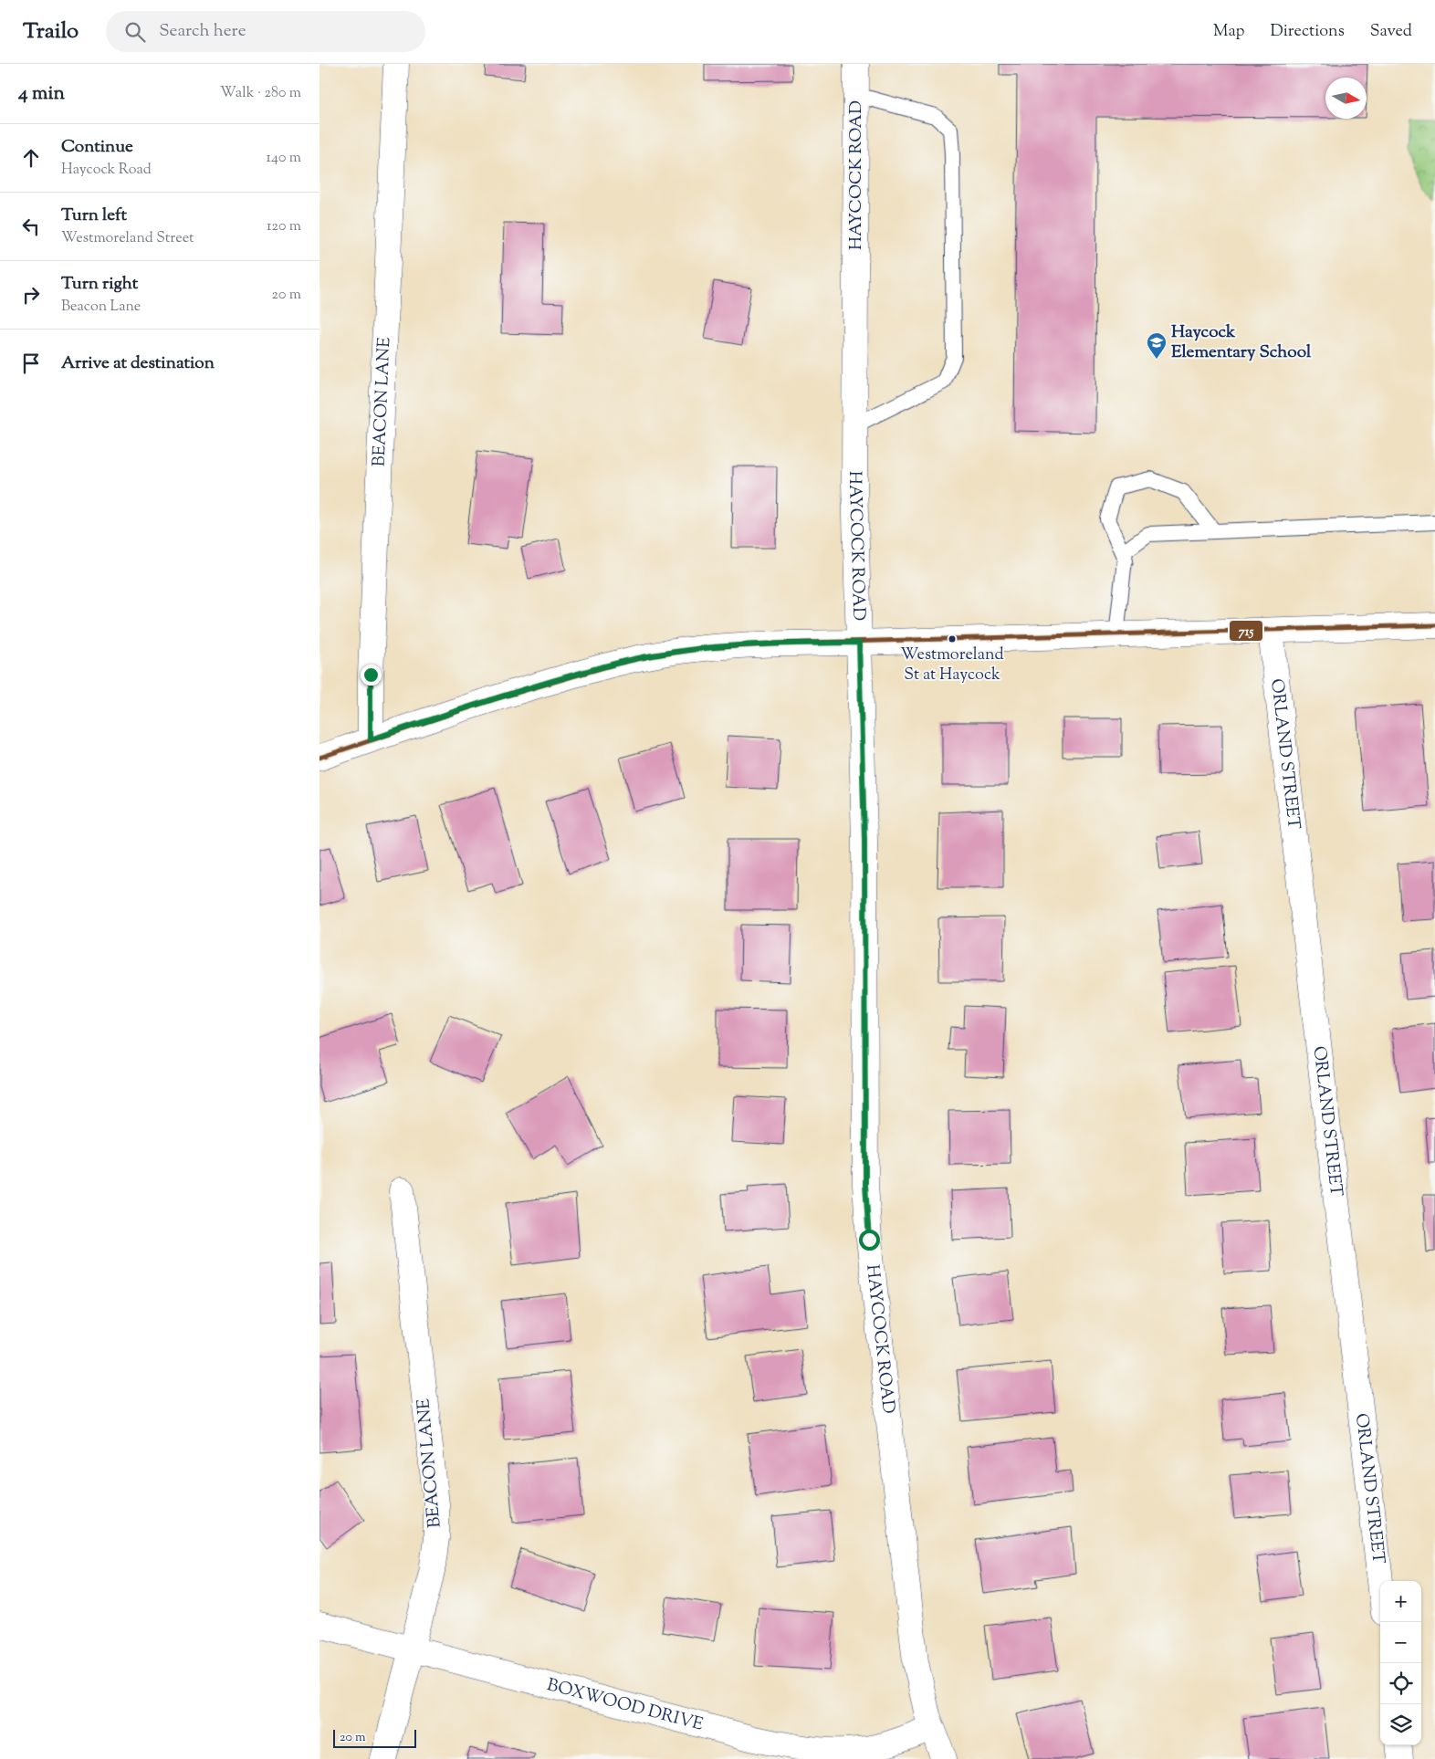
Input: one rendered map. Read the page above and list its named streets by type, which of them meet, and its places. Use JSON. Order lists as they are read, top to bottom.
{
  "streets": {
    "street": [
      "HAYCOCK ROAD",
      "BEACON LANE",
      "ORLAND STREET",
      "BOXWOOD DRIVE"
    ]
  },
  "crossings": [
    ["HAYCOCK ROAD", "BOXWOOD DRIVE"],
    ["BEACON LANE", "BOXWOOD DRIVE"]
  ],
  "places": {
    "school or university": ["Haycock Elementary School"],
    "other": ["Westmoreland St at Haycock"]
  },
  "lines": ["transit line 715"],
  "scale_bar": "20 m",
  "north": "right",
  "page": {
    "header": "Trailo",
    "search": "Search here",
    "nav": ["Map", "Directions", "Saved"],
    "heading": ["4 min", "Walk · 280 m"],
    "list": [
      ["Continue", "Haycock Road", "140 m"],
      ["Turn left", "Westmoreland Street", "120 m"],
      ["Turn right", "Beacon Lane", "20 m"],
      "Arrive at destination"
    ],
    "map_buttons": ["+", "−"],
    "scale": "20 m"
  }
}
